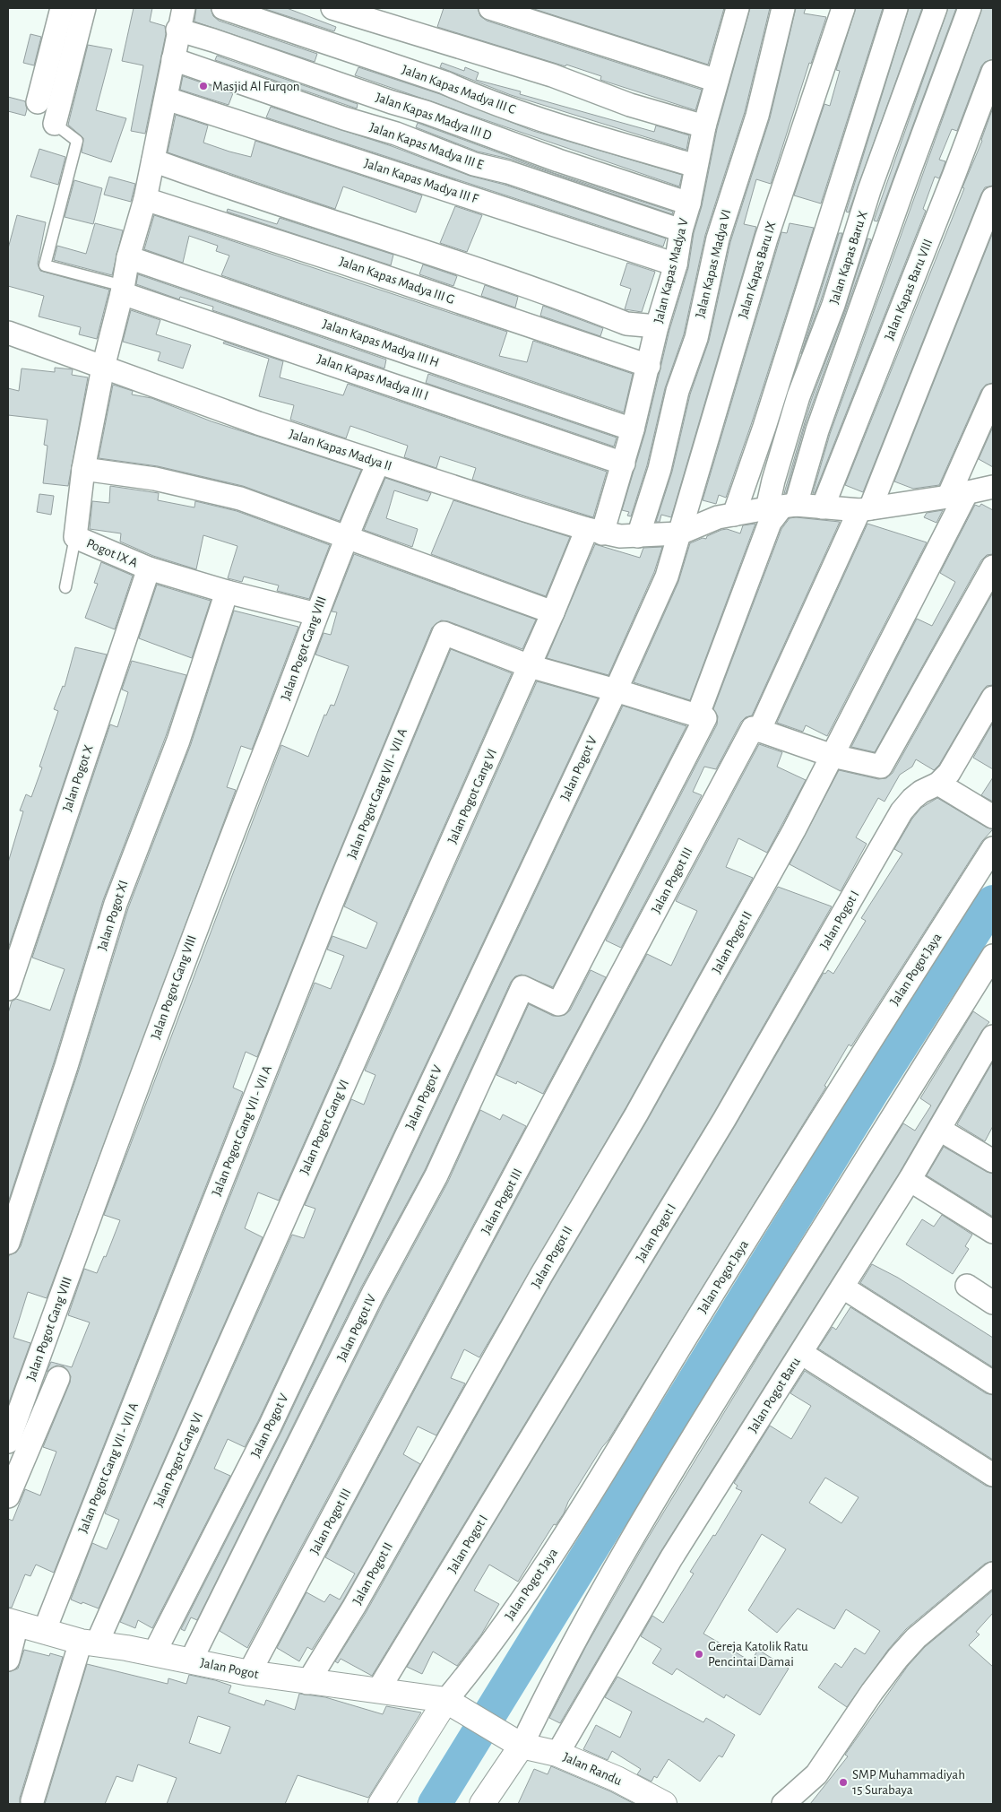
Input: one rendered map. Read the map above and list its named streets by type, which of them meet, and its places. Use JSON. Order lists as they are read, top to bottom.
{
  "streets": {
    "street": [
      "Jalan Kapas Madya III C",
      "Jalan Kapas Madya III D",
      "Jalan Kapas Madya III E",
      "Jalan Kapas Madya III F",
      "Jalan Kapas Baru X",
      "Jalan Kapas Madya VI",
      "Jalan Kapas Baru IX",
      "Jalan Kapas Madya V",
      "Jalan Kapas Madya III G",
      "Jalan Kapas Baru VIII",
      "Jalan Kapas Madya III H",
      "Jalan Kapas Madya III I",
      "Jalan Kapas Madya II",
      "Pogot IX A",
      "Jalan Pogot Gang VIII",
      "Jalan Pogot V",
      "Jalan Pogot X",
      "Jalan Pogot Gang VII - VII A",
      "Jalan Pogot Gang VI",
      "Jalan Pogot III",
      "Jalan Pogot XI",
      "Jalan Pogot I",
      "Jalan Pogot II",
      "Jalan Pogot Jaya",
      "Jalan Pogot IV",
      "Jalan Pogot Baru",
      "Jalan Pogot",
      "Jalan Randu"
    ]
  },
  "crossings": [
    ["Jalan Kapas Madya III C", "Jalan Kapas Madya V"],
    ["Jalan Kapas Madya III D", "Jalan Kapas Madya V"],
    ["Jalan Kapas Madya III D", "Pogot IX A"],
    ["Jalan Kapas Madya III E", "Jalan Kapas Madya V"],
    ["Jalan Kapas Madya III E", "Pogot IX A"],
    ["Jalan Kapas Madya III F", "Jalan Kapas Madya V"],
    ["Jalan Kapas Madya III F", "Pogot IX A"],
    ["Jalan Kapas Madya VI", "Jalan Kapas Madya II"],
    ["Jalan Kapas Baru IX", "Jalan Kapas Madya II"],
    ["Jalan Kapas Baru IX", "Jalan Pogot V"],
    ["Jalan Kapas Madya V", "Jalan Kapas Madya III G"],
    ["Jalan Kapas Madya V", "Jalan Kapas Madya III H"],
    ["Jalan Kapas Madya V", "Jalan Kapas Madya III I"],
    ["Jalan Kapas Madya V", "Jalan Kapas Madya II"],
    ["Jalan Kapas Madya V", "Jalan Pogot Gang VI"],
    ["Jalan Kapas Madya III G", "Pogot IX A"],
    ["Jalan Kapas Madya III H", "Pogot IX A"],
    ["Jalan Kapas Madya III I", "Pogot IX A"],
    ["Jalan Kapas Madya II", "Pogot IX A"],
    ["Jalan Kapas Madya II", "Jalan Pogot Gang VIII"],
    ["Jalan Kapas Madya II", "Jalan Pogot V"],
    ["Pogot IX A", "Jalan Pogot Gang VIII"],
    ["Pogot IX A", "Jalan Pogot X"],
    ["Pogot IX A", "Jalan Pogot XI"],
    ["Jalan Pogot V", "Jalan Pogot"],
    ["Jalan Pogot Gang VII - VII A", "Jalan Pogot Gang VI"],
    ["Jalan Pogot Gang VII - VII A", "Jalan Pogot"],
    ["Jalan Pogot Gang VI", "Jalan Pogot"],
    ["Jalan Pogot III", "Jalan Pogot"],
    ["Jalan Pogot I", "Jalan Pogot"],
    ["Jalan Pogot II", "Jalan Pogot"],
    ["Jalan Pogot Jaya", "Jalan Pogot"],
    ["Jalan Pogot Jaya", "Jalan Randu"],
    ["Jalan Pogot IV", "Jalan Pogot"],
    ["Jalan Pogot Baru", "Jalan Randu"],
    ["Jalan Pogot", "Jalan Randu"]
  ],
  "places": ["Masjid Al Furqon", "Gereja Katolik Ratu Pencintai Damai", "SMP Muhammadiyah 15 Surabaya"]
}
